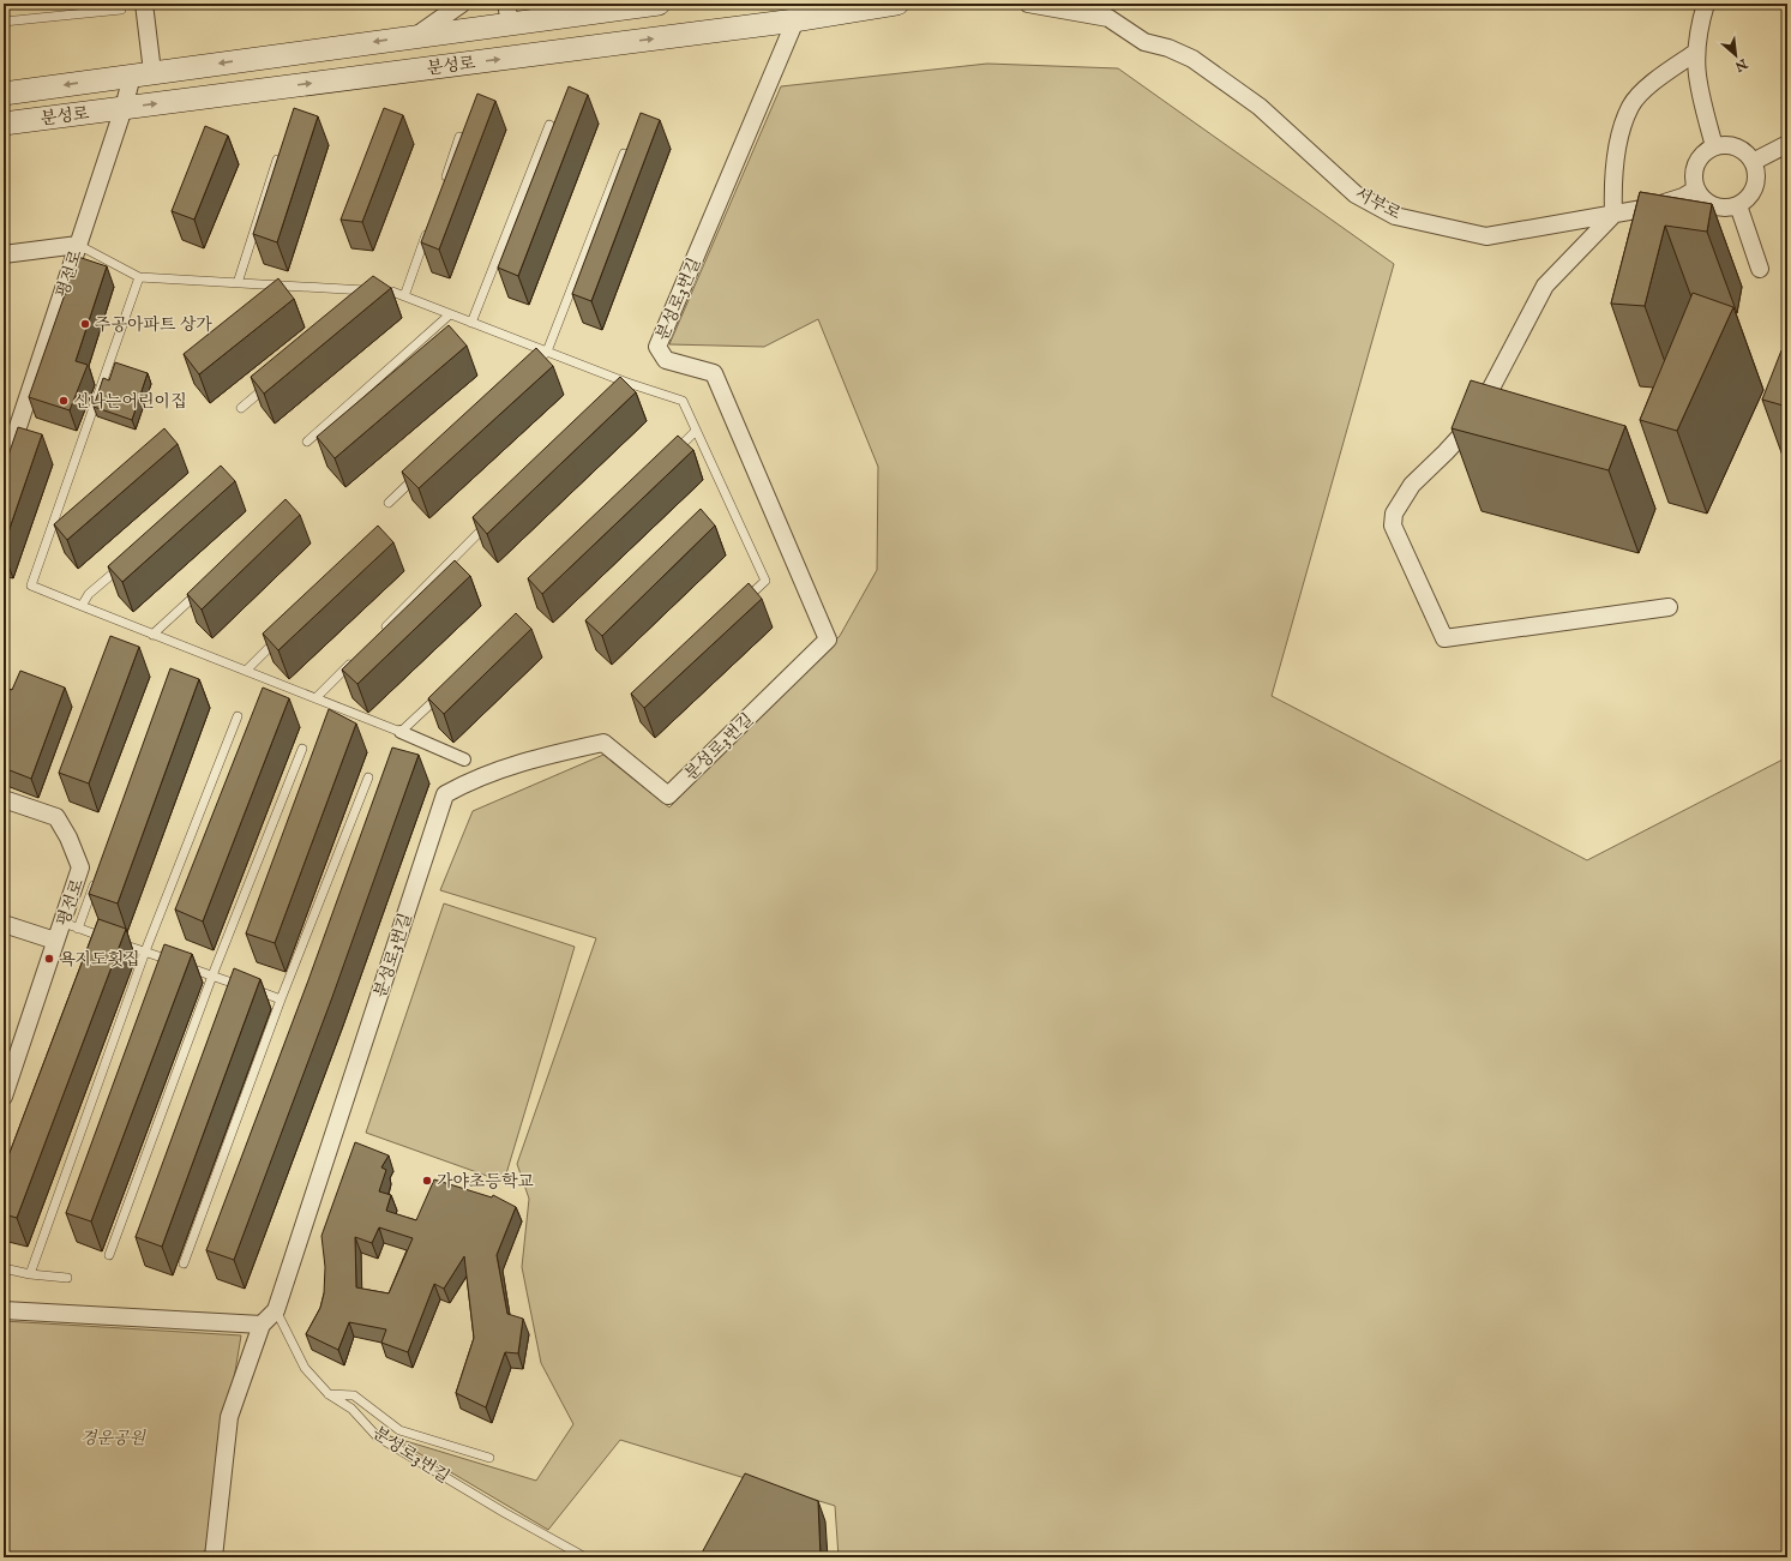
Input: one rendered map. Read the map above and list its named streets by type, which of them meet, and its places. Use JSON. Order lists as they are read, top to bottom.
{
  "streets": {
    "main road": ["분성로"],
    "street": ["서부로", "평전로", "분성로3번길"]
  },
  "crossings": [
    ["분성로", "평전로"],
    ["분성로", "분성로3번길"]
  ],
  "parks": ["경운공원"],
  "places": [
    "주공아파트 상가",
    "신나는어린이집",
    "욕지도횟집",
    "가야초등학교"
  ],
  "north": "bottom right"
}
